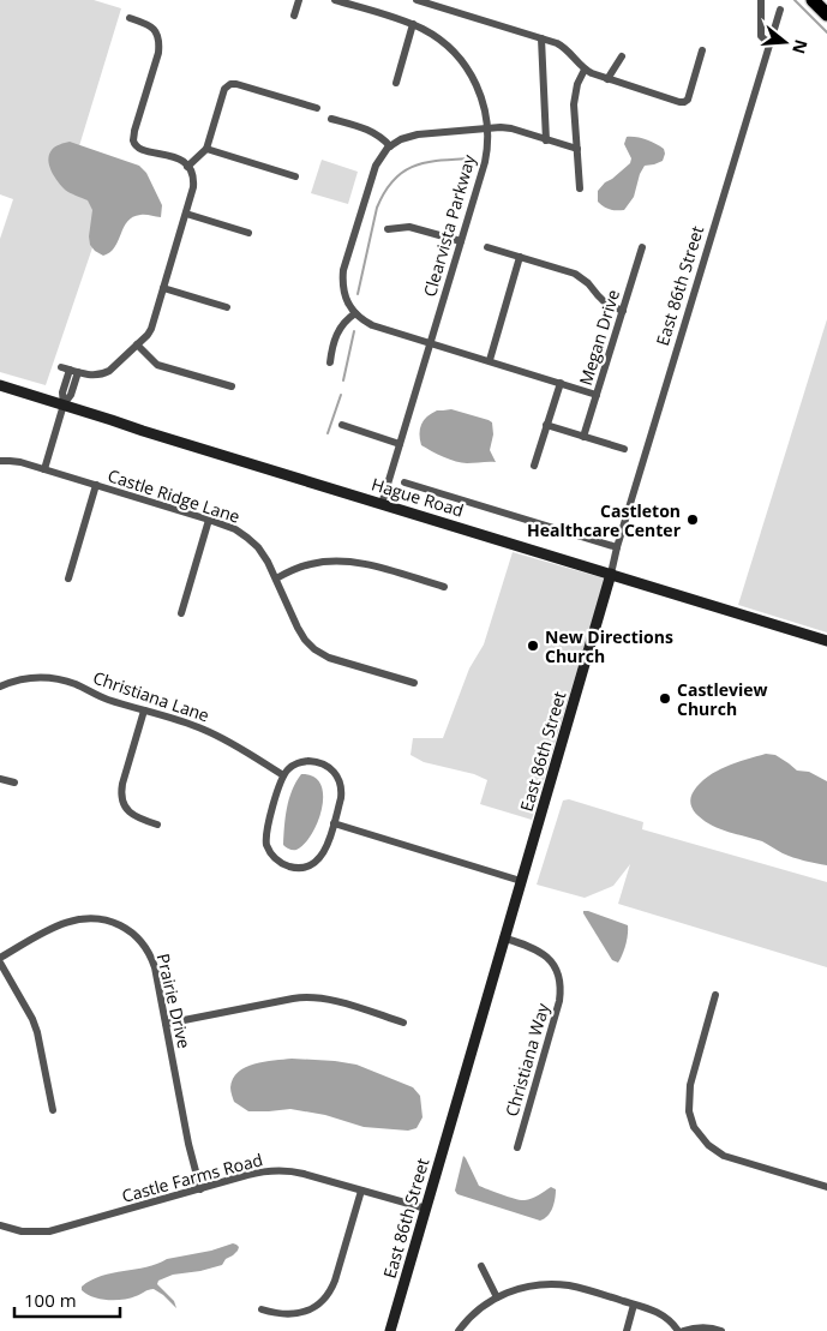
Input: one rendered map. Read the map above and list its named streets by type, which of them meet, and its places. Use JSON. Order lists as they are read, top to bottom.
{
  "streets": {
    "street": [
      "Clearvista Parkway",
      "East 86th Street",
      "Megan Drive",
      "Castle Ridge Lane",
      "Hague Road",
      "Christiana Lane",
      "Prairie Drive",
      "Christiana Way",
      "Castle Farms Road"
    ]
  },
  "crossings": [
    ["Clearvista Parkway", "Hague Road"],
    ["East 86th Street", "Hague Road"],
    ["East 86th Street", "Christiana Way"],
    ["East 86th Street", "Castle Farms Road"],
    ["Prairie Drive", "Castle Farms Road"]
  ],
  "places": ["Castleton Healthcare Center", "New Directions Church", "Castleview Church"],
  "scale_bar": "100 m",
  "north": "right"
}
